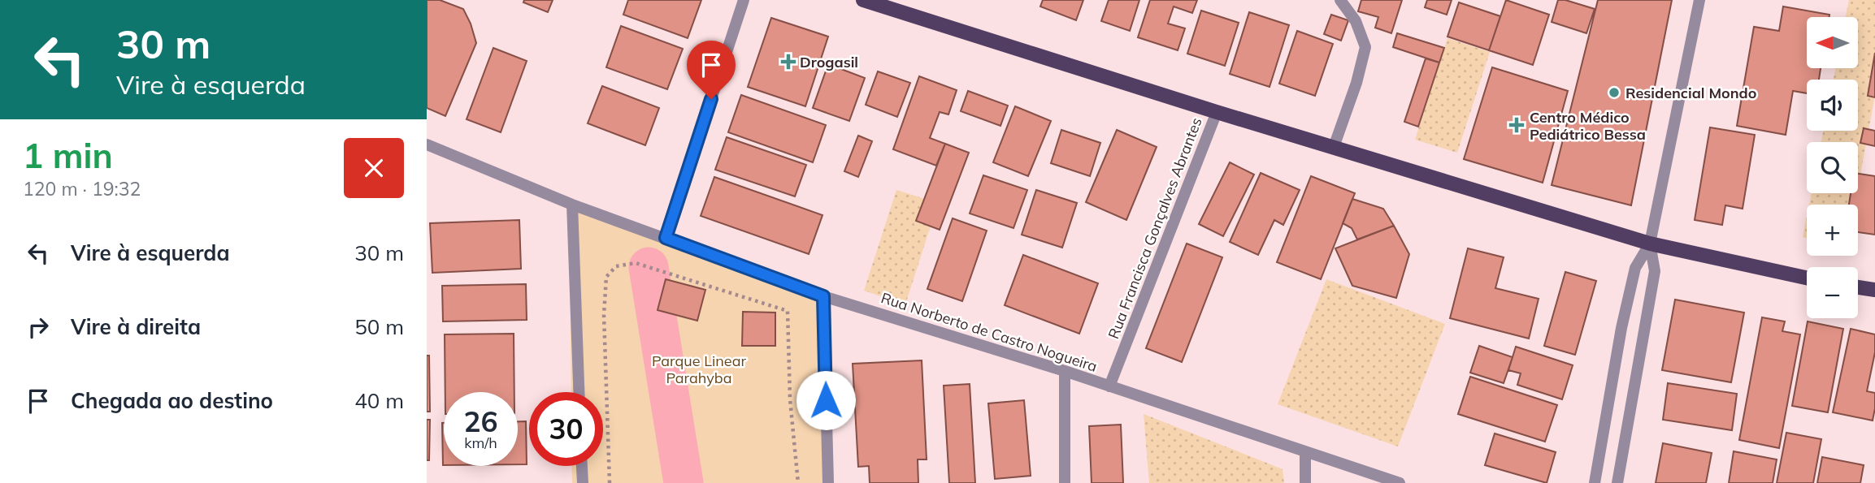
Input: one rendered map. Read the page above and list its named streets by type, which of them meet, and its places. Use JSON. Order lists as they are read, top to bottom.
{
  "streets": {
    "street": ["Rua Francisca Gonçalves Abrantes", "Rua Norberto de Castro Nogueira"]
  },
  "crossings": [
    ["Rua Francisca Gonçalves Abrantes", "Rua Norberto de Castro Nogueira"]
  ],
  "parks": ["Parque Linear Parahyba"],
  "places": {
    "health": ["Drogasil", "Centro Médico Pediátrico Bessa"],
    "other": ["Residencial Mondo"]
  },
  "north": "left",
  "page": {
    "turn": ["30 m", "Vire à esquerda"],
    "map_buttons": ["+", "−"],
    "heading": ["1 min", "120 m · 19:32"],
    "list": [
      {
        "name": "Vire à esquerda",
        "value": "30 m"
      },
      {
        "name": "Vire à direita",
        "value": "50 m"
      },
      {
        "name": "Chegada ao destino",
        "value": "40 m"
      }
    ],
    "speed": "26 km/h",
    "limit": "30"
  }
}
